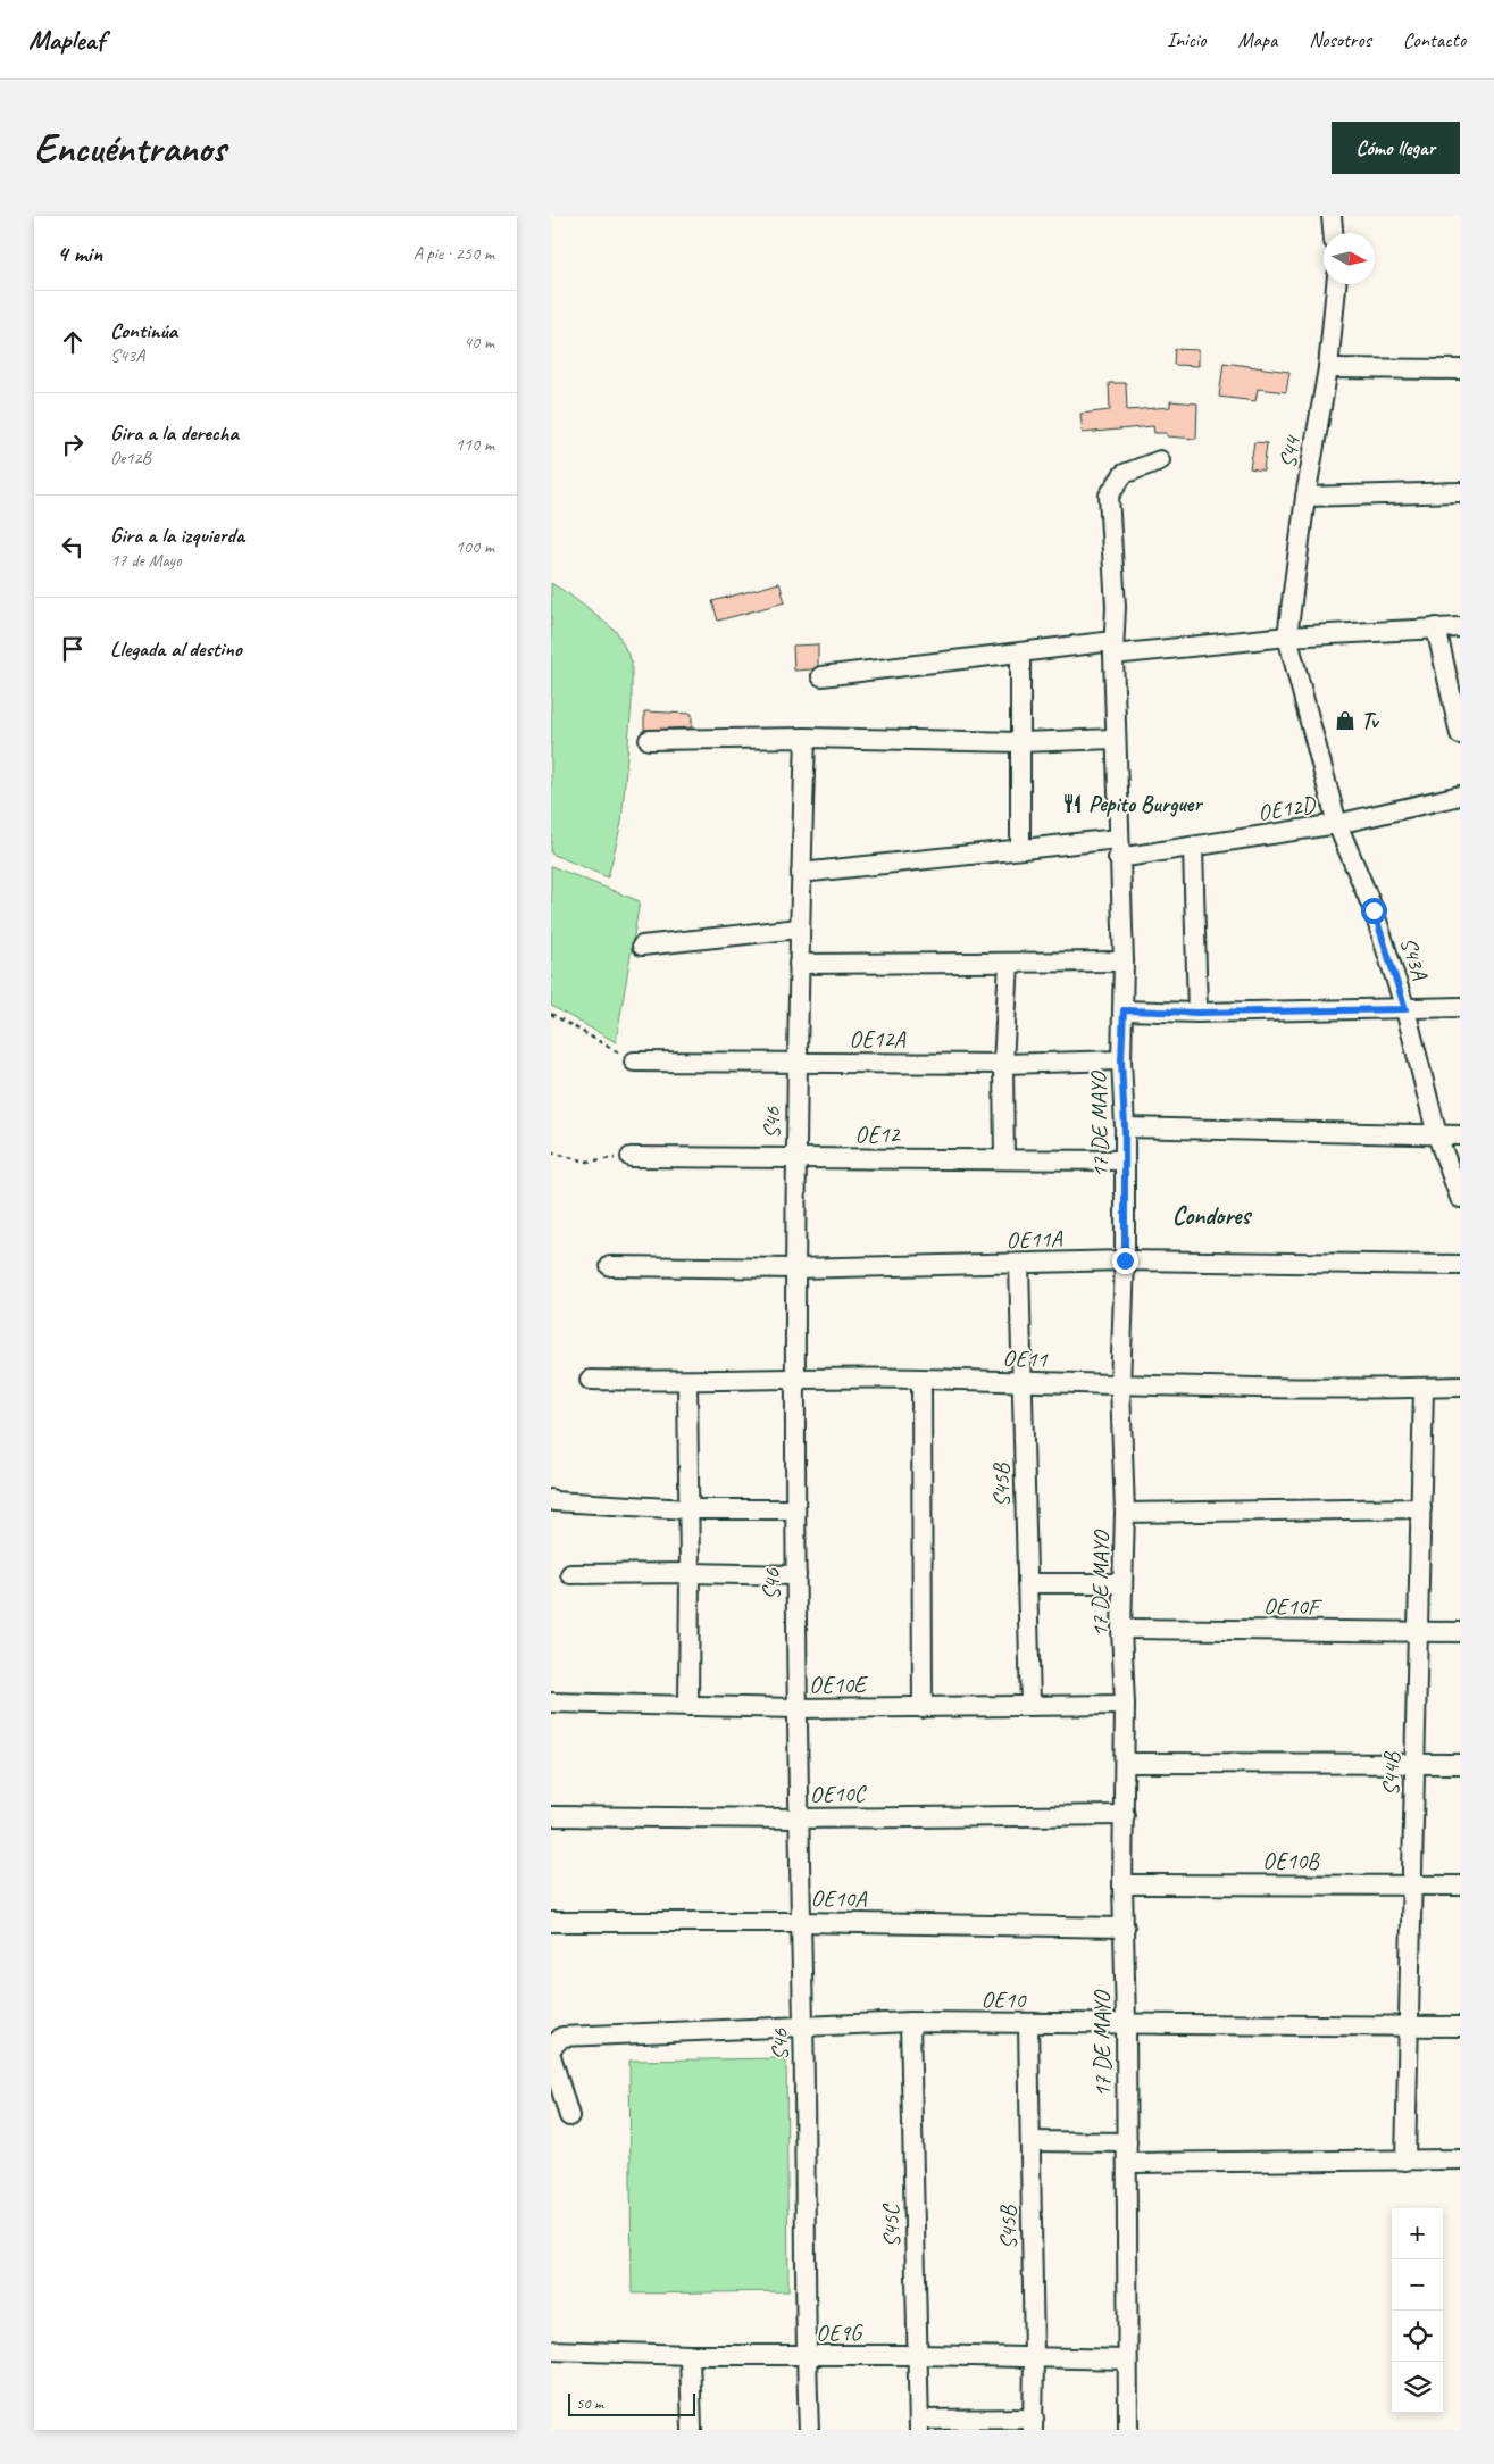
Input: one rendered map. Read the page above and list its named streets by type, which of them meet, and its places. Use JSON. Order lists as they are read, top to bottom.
{
  "streets": {
    "street": [
      "S44",
      "OE12D",
      "S43A",
      "OE12A",
      "S46",
      "17 DE MAYO",
      "OE12",
      "OE11A",
      "OE11",
      "S45B",
      "OE10F",
      "OE10E",
      "S44B",
      "OE10C",
      "OE10B",
      "OE10A",
      "OE10",
      "S45C",
      "OE9G"
    ]
  },
  "crossings": [
    ["S44", "S43A"],
    ["OE12D", "S43A"],
    ["OE12D", "17 DE MAYO"],
    ["OE12A", "S46"],
    ["OE12A", "17 DE MAYO"],
    ["S46", "OE12"],
    ["S46", "OE11A"],
    ["S46", "OE11"],
    ["S46", "OE10E"],
    ["S46", "OE10C"],
    ["S46", "OE10A"],
    ["S46", "OE10"],
    ["S46", "OE9G"],
    ["17 DE MAYO", "OE12"],
    ["17 DE MAYO", "OE11A"],
    ["17 DE MAYO", "OE11"],
    ["17 DE MAYO", "OE10F"],
    ["17 DE MAYO", "OE10E"],
    ["17 DE MAYO", "OE10C"],
    ["17 DE MAYO", "OE10B"],
    ["17 DE MAYO", "OE10A"],
    ["17 DE MAYO", "OE10"],
    ["17 DE MAYO", "OE9G"],
    ["OE11A", "S45B"],
    ["OE11", "S45B"],
    ["OE11", "S44B"],
    ["S45B", "OE10E"],
    ["S45B", "OE10"],
    ["S45B", "OE9G"],
    ["OE10F", "S44B"],
    ["S44B", "OE10B"],
    ["S44B", "OE10"],
    ["OE10", "S45C"],
    ["S45C", "OE9G"]
  ],
  "districts": ["Condores"],
  "places": {
    "shop": ["Tv"],
    "restaurant": ["Pepito Burguer"]
  },
  "scale_bar": "50 m",
  "north": "right",
  "page": {
    "header": "Mapleaf",
    "nav": [
      "Inicio",
      "Mapa",
      "Nosotros",
      "Contacto"
    ],
    "buttons": "Cómo llegar",
    "title": "Encuéntranos",
    "heading": ["4 min", "A pie · 250 m"],
    "list": [
      ["Continúa", "S43A", "40 m"],
      ["Gira a la derecha", "Oe12B", "110 m"],
      ["Gira a la izquierda", "17 de Mayo", "100 m"],
      "Llegada al destino"
    ],
    "map_buttons": ["+", "−"],
    "scale": "50 m"
  }
}
